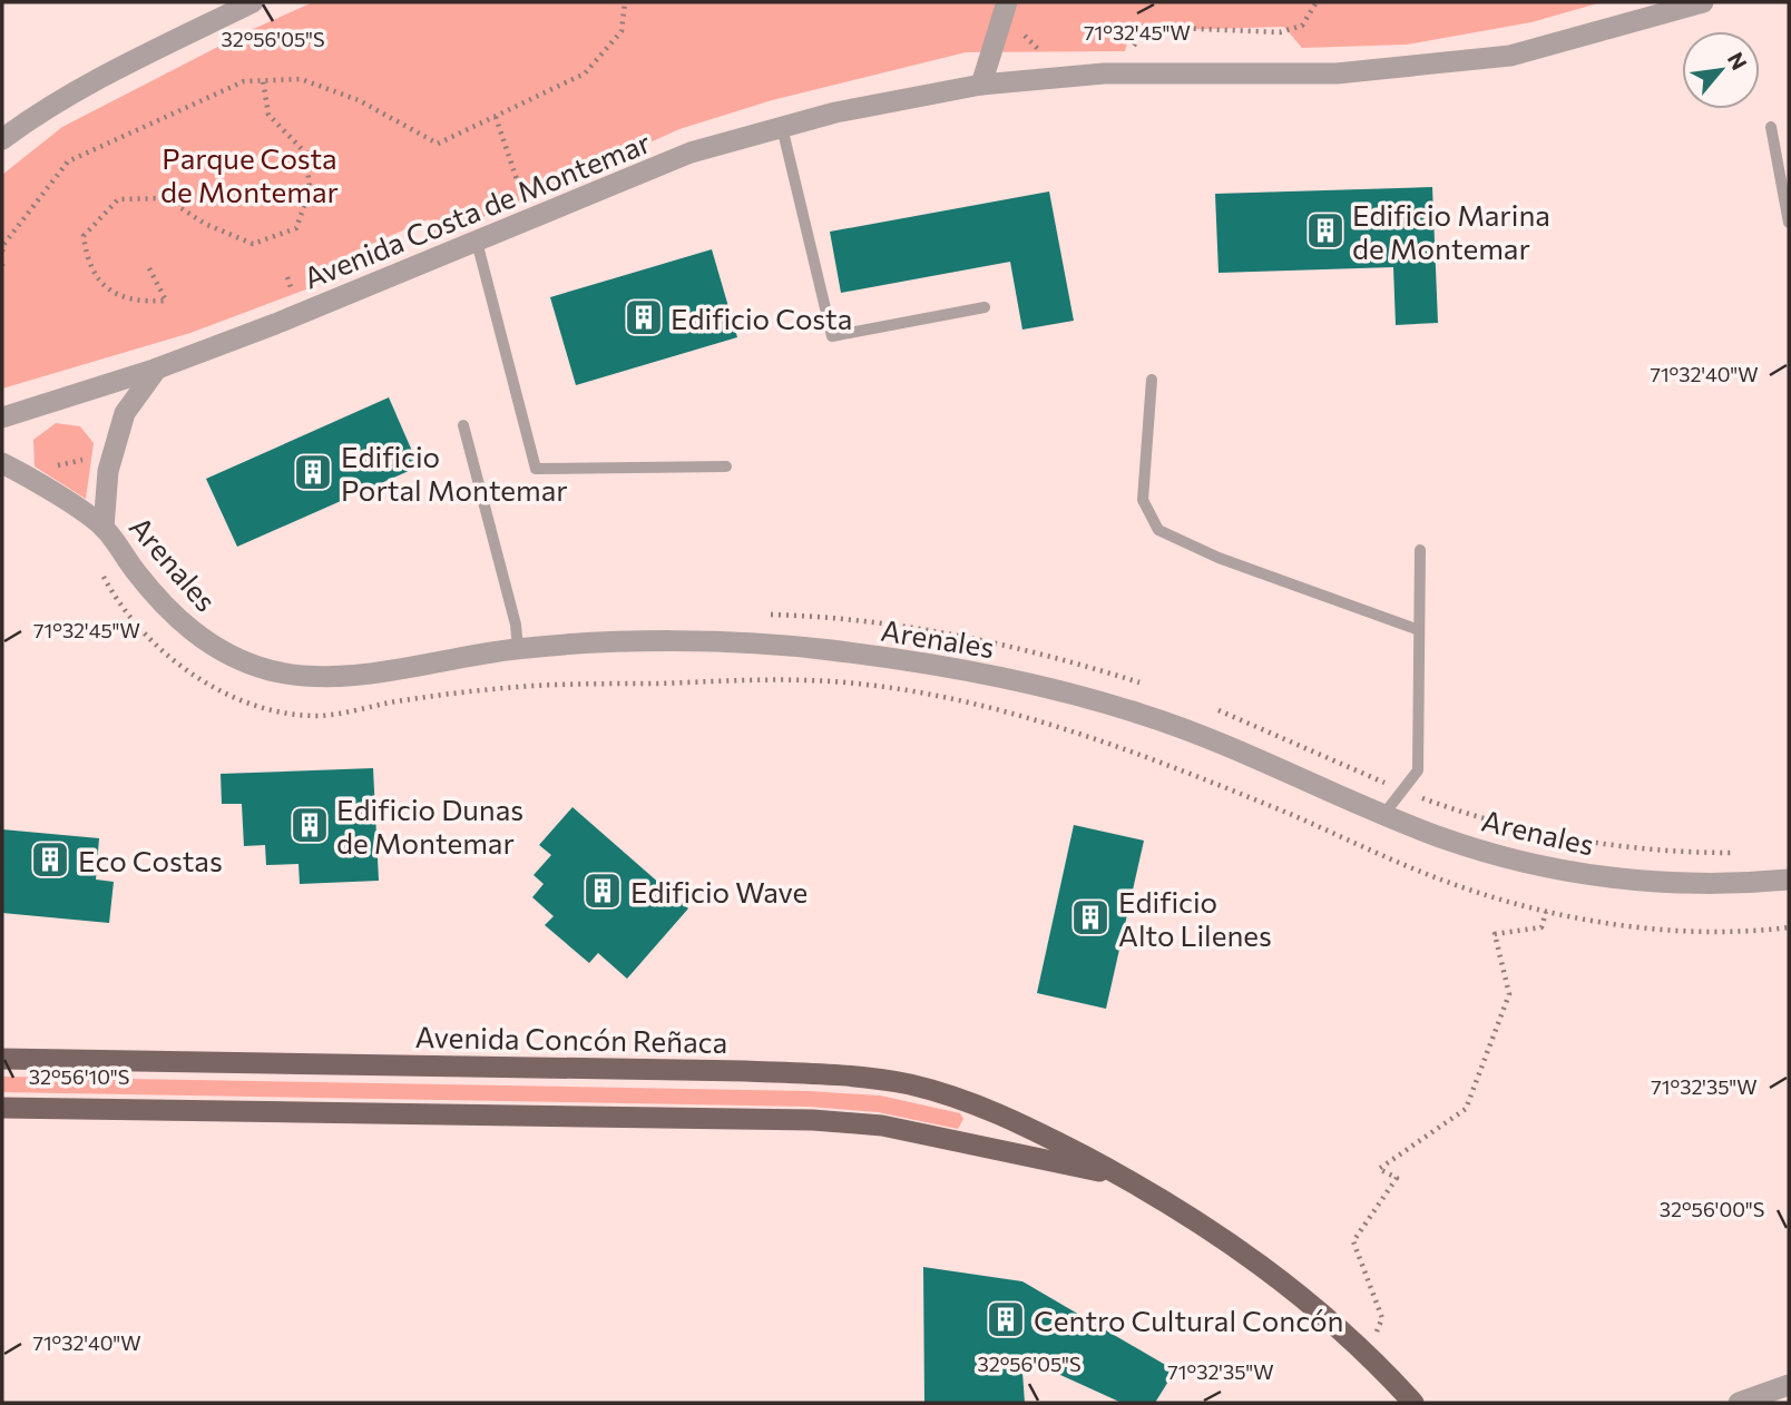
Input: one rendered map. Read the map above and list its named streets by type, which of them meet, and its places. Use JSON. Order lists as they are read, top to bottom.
{
  "streets": {
    "main road": ["Avenida Concón Reñaca"],
    "street": ["Avenida Costa de Montemar", "Arenales"]
  },
  "crossings": [
    ["Avenida Costa de Montemar", "Arenales"]
  ],
  "parks": ["Parque Costa de Montemar"],
  "places": {
    "building": [
      "Edificio Marina de Montemar",
      "Edificio Costa",
      "Edificio Portal Montemar",
      "Edificio Dunas de Montemar",
      "Eco Costas",
      "Edificio Wave",
      "Edificio Alto Lilenes",
      "Centro Cultural Concón"
    ]
  },
  "north": "top right",
  "coordinates": [
    "71°32'45\"W",
    "32°56'05\"S",
    "71°32'40\"W",
    "32°56'10\"S",
    "71°32'35\"W",
    "32°56'00\"S"
  ]
}
